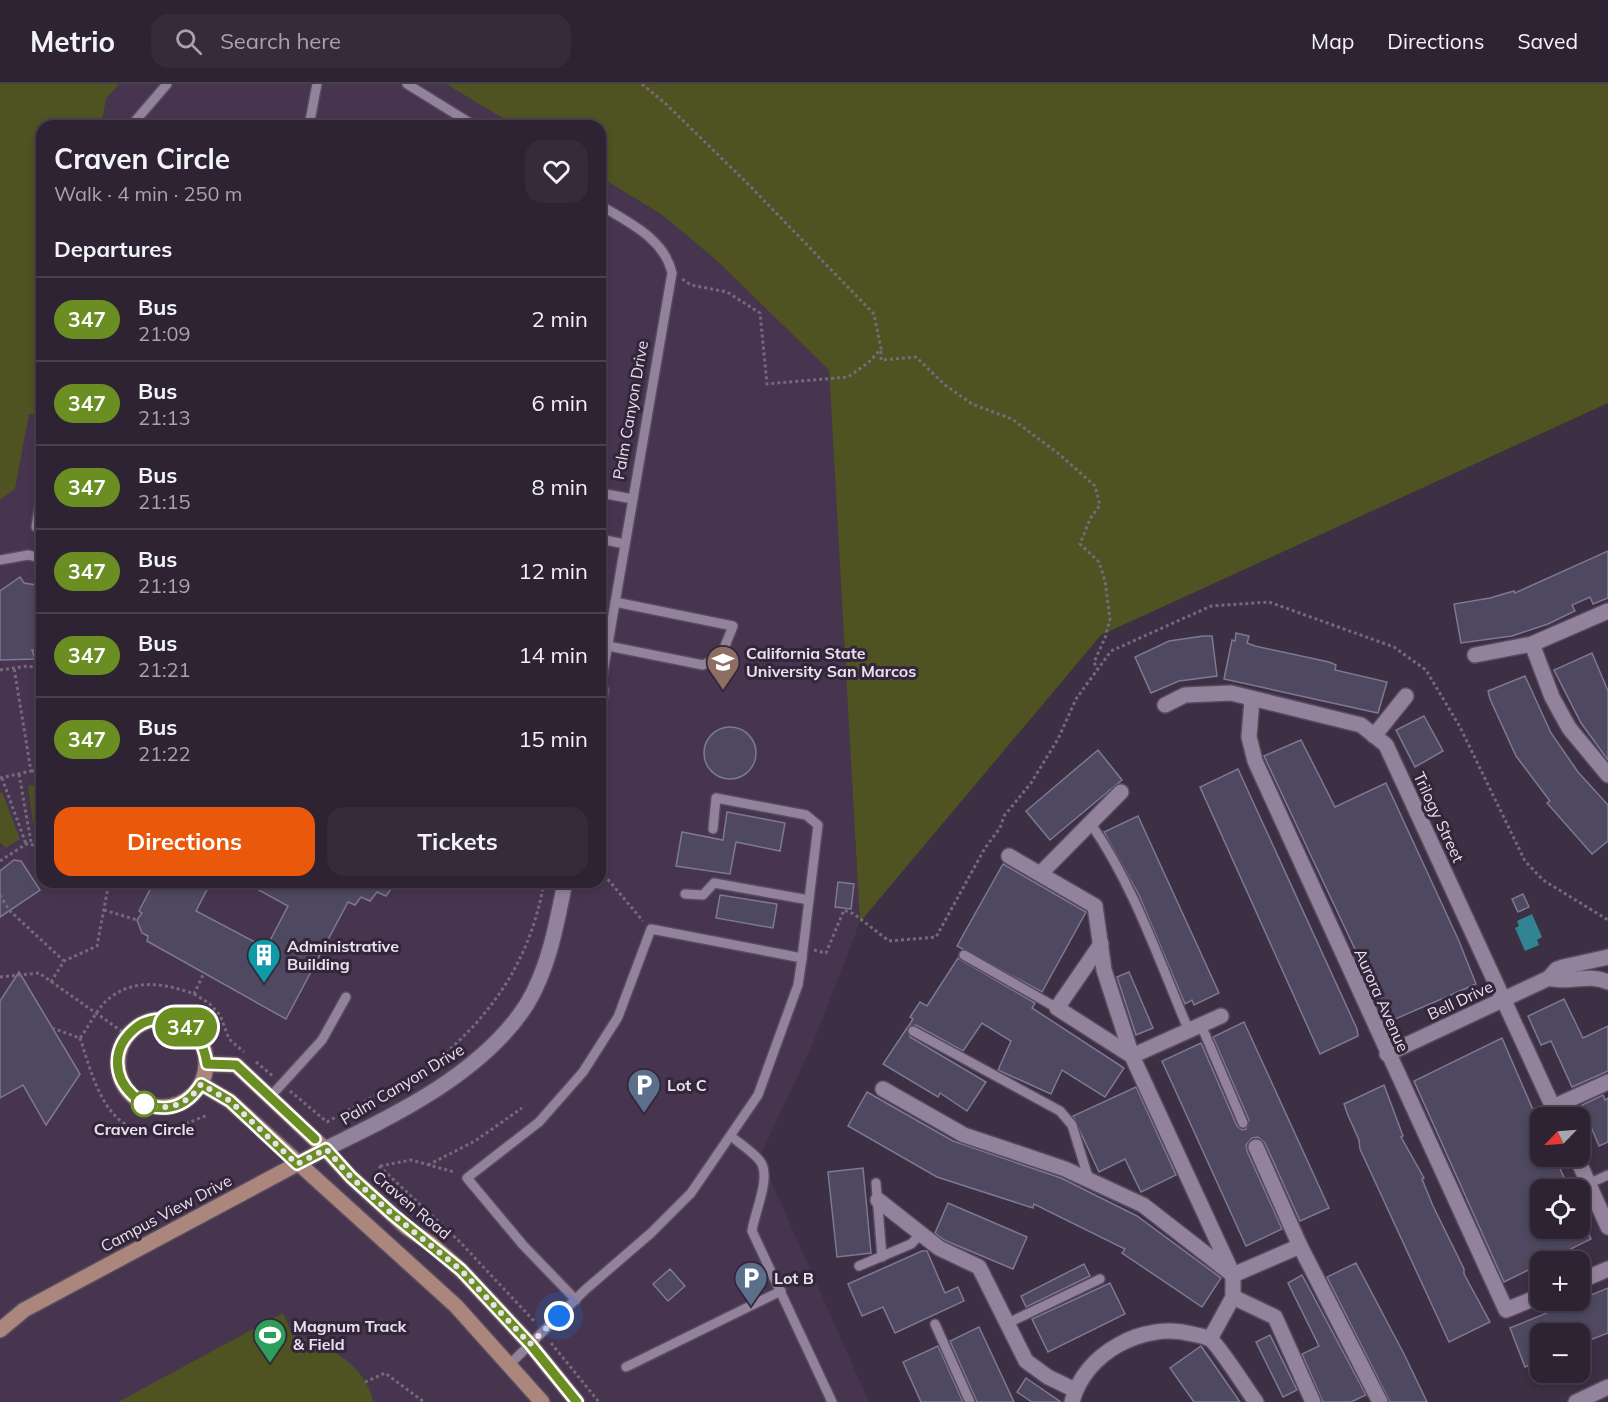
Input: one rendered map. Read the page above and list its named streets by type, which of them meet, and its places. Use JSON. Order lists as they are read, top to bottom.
{
  "streets": {
    "main road": ["Craven Road", "Campus View Drive"],
    "street": [
      "Palm Canyon Drive",
      "Trilogy Street",
      "Aurora Avenue",
      "Bell Drive"
    ]
  },
  "crossings": [
    ["Palm Canyon Drive", "Craven Road"],
    ["Palm Canyon Drive", "Campus View Drive"],
    ["Trilogy Street", "Aurora Avenue"],
    ["Trilogy Street", "Bell Drive"],
    ["Aurora Avenue", "Bell Drive"],
    ["Craven Road", "Campus View Drive"]
  ],
  "places": {
    "school or university": ["California State University San Marcos"],
    "building": ["Administrative Building"],
    "other": ["Craven Circle"],
    "parking": ["Lot C", "Lot B"],
    "sports": ["Magnum Track & Field"]
  },
  "lines": ["bus line 347"],
  "north": "bottom left",
  "page": {
    "header": "Metrio",
    "search": "Search here",
    "nav": ["Map", "Directions", "Saved"],
    "on_map": "347",
    "heading": [
      ["Craven Circle", "Walk · 4 min · 250 m"],
      "Departures"
    ],
    "list": [
      {
        "mark": "347",
        "name": "Bus",
        "note": "21:09",
        "value": "2 min"
      },
      {
        "mark": "347",
        "name": "Bus",
        "note": "21:13",
        "value": "6 min"
      },
      {
        "mark": "347",
        "name": "Bus",
        "note": "21:15",
        "value": "8 min"
      },
      {
        "mark": "347",
        "name": "Bus",
        "note": "21:19",
        "value": "12 min"
      },
      {
        "mark": "347",
        "name": "Bus",
        "note": "21:21",
        "value": "14 min"
      },
      {
        "mark": "347",
        "name": "Bus",
        "note": "21:22",
        "value": "15 min"
      }
    ],
    "buttons": ["Directions", "Tickets"],
    "map_buttons": ["+", "−"]
  }
}
